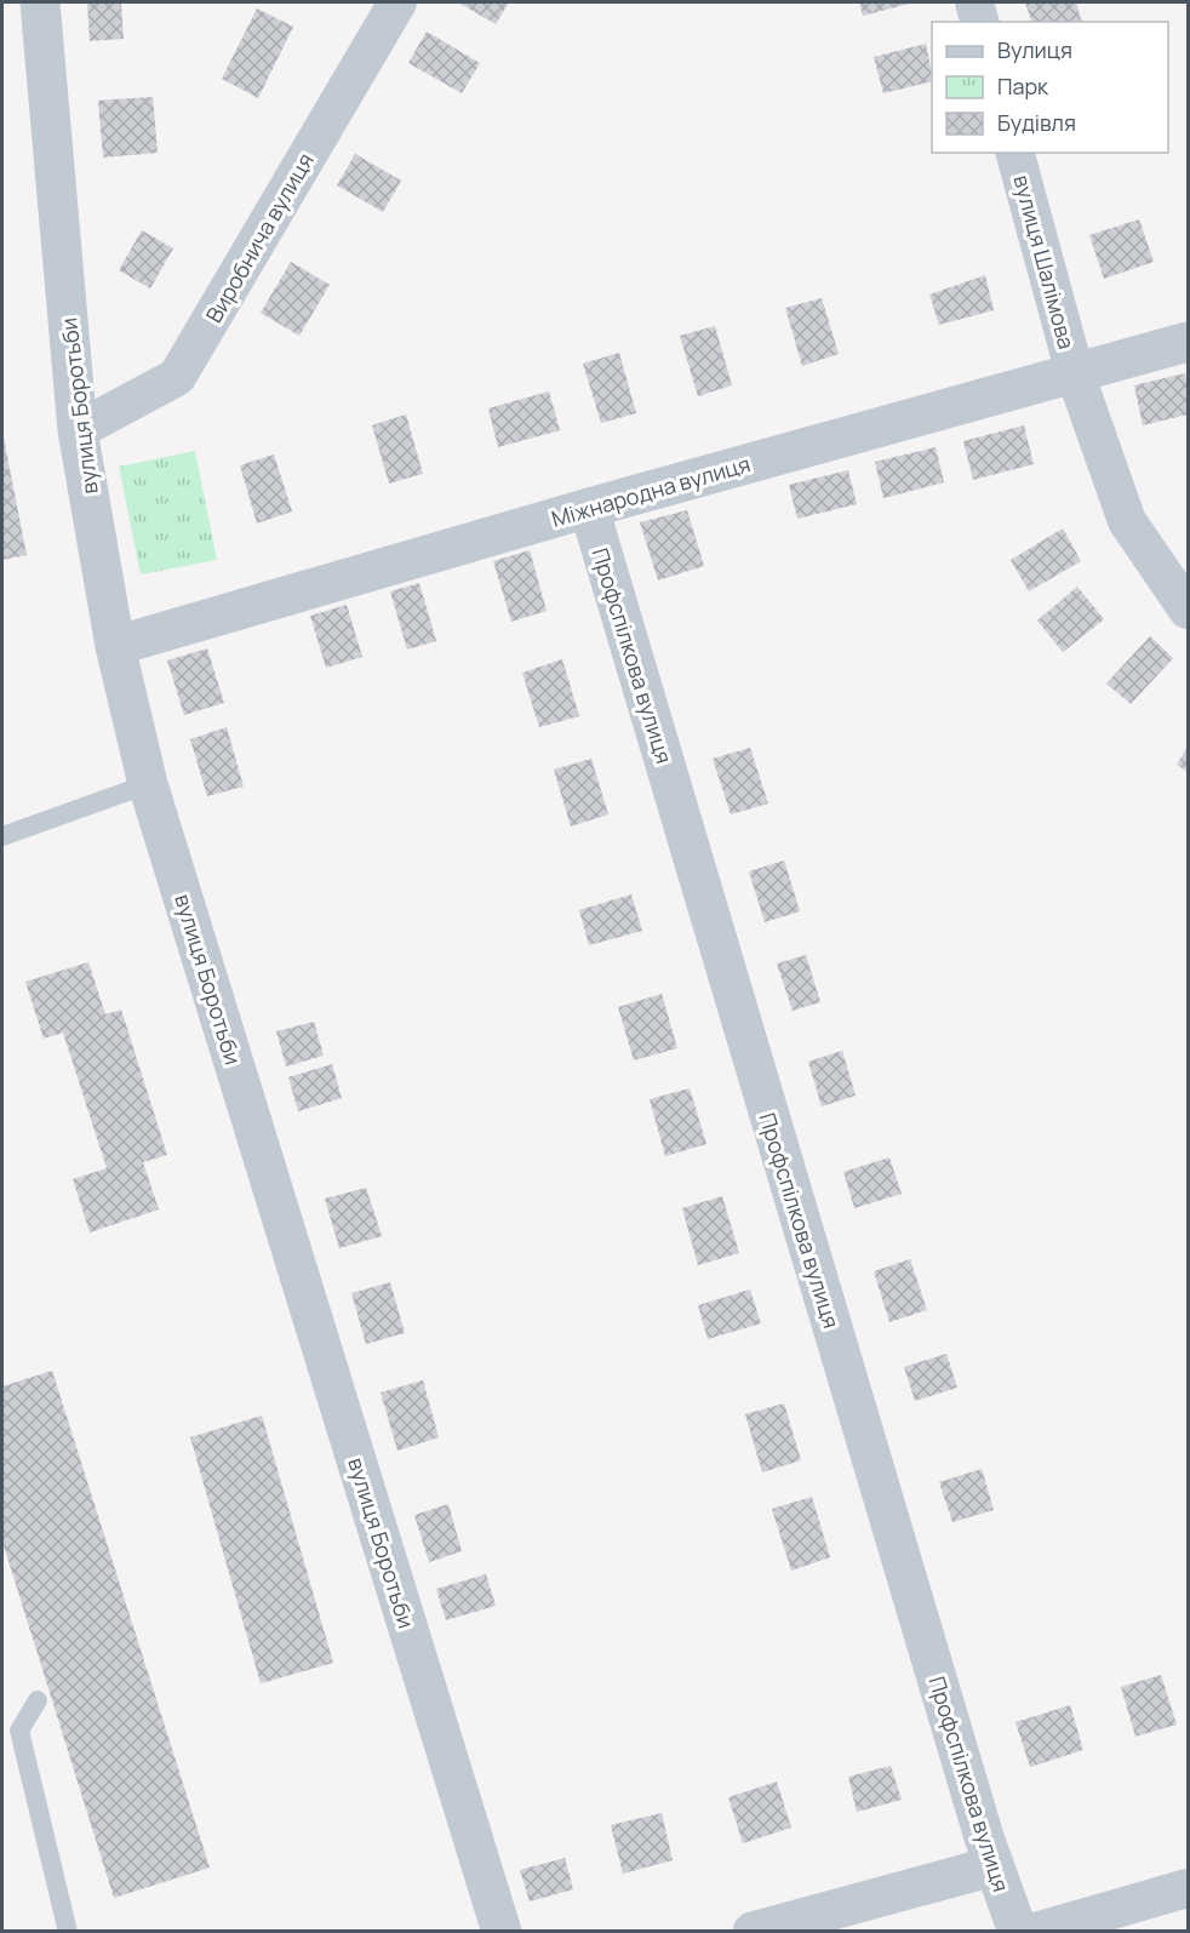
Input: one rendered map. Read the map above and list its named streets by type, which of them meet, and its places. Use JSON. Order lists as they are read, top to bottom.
{
  "streets": {
    "street": [
      "Виробнича вулиця",
      "вулиця Шалімова",
      "вулиця Боротьби",
      "Міжнародна вулиця",
      "Профспілкова вулиця"
    ]
  },
  "crossings": [
    ["Виробнича вулиця", "вулиця Боротьби"],
    ["вулиця Шалімова", "Міжнародна вулиця"],
    ["вулиця Боротьби", "Міжнародна вулиця"],
    ["Міжнародна вулиця", "Профспілкова вулиця"]
  ],
  "legend": ["Вулиця", "Парк", "Будівля"]
}
